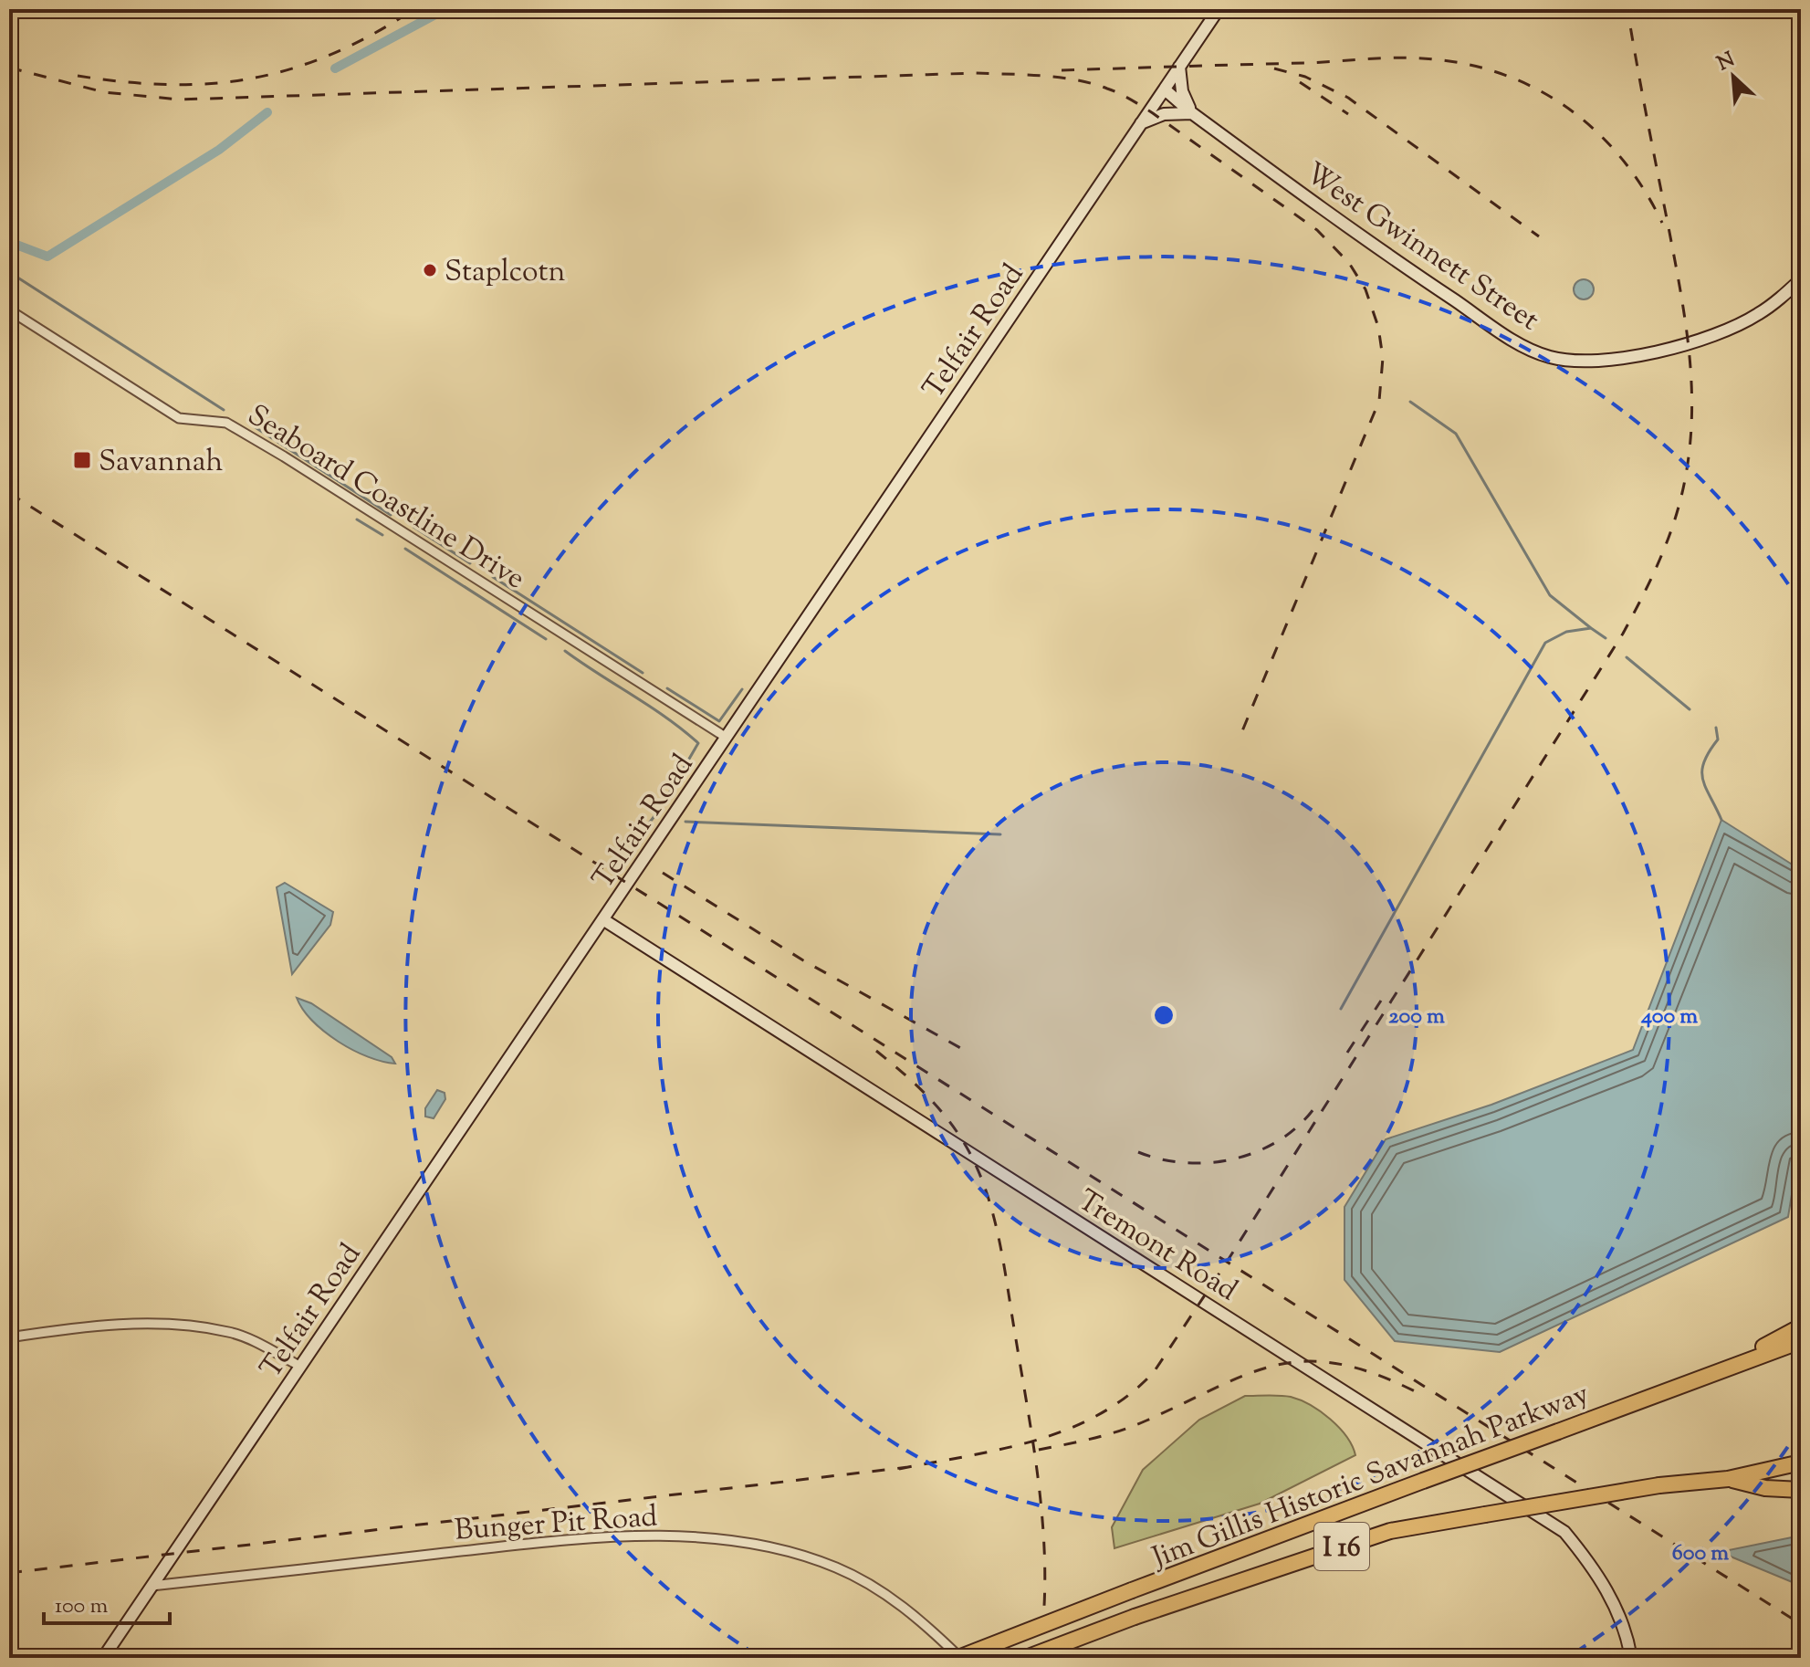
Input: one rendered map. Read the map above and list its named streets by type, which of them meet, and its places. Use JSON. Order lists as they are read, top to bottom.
{
  "streets": {
    "highway": ["Jim Gillis Historic Savannah Parkway", "I 16"],
    "street": [
      "West Gwinnett Street",
      "Telfair Road",
      "Seaboard Coastline Drive",
      "Tremont Road",
      "Bunger Pit Road"
    ]
  },
  "crossings": [
    ["West Gwinnett Street", "Telfair Road"],
    ["Telfair Road", "Seaboard Coastline Drive"],
    ["Telfair Road", "Tremont Road"],
    ["Telfair Road", "Bunger Pit Road"],
    ["Jim Gillis Historic Savannah Parkway", "Bunger Pit Road"]
  ],
  "places": {
    "other": ["Staplcotn"],
    "transit": ["Savannah"]
  },
  "scale_bar": "100 m",
  "north": "top left",
  "rings": ["200 m", "400 m", "600 m"]
}
